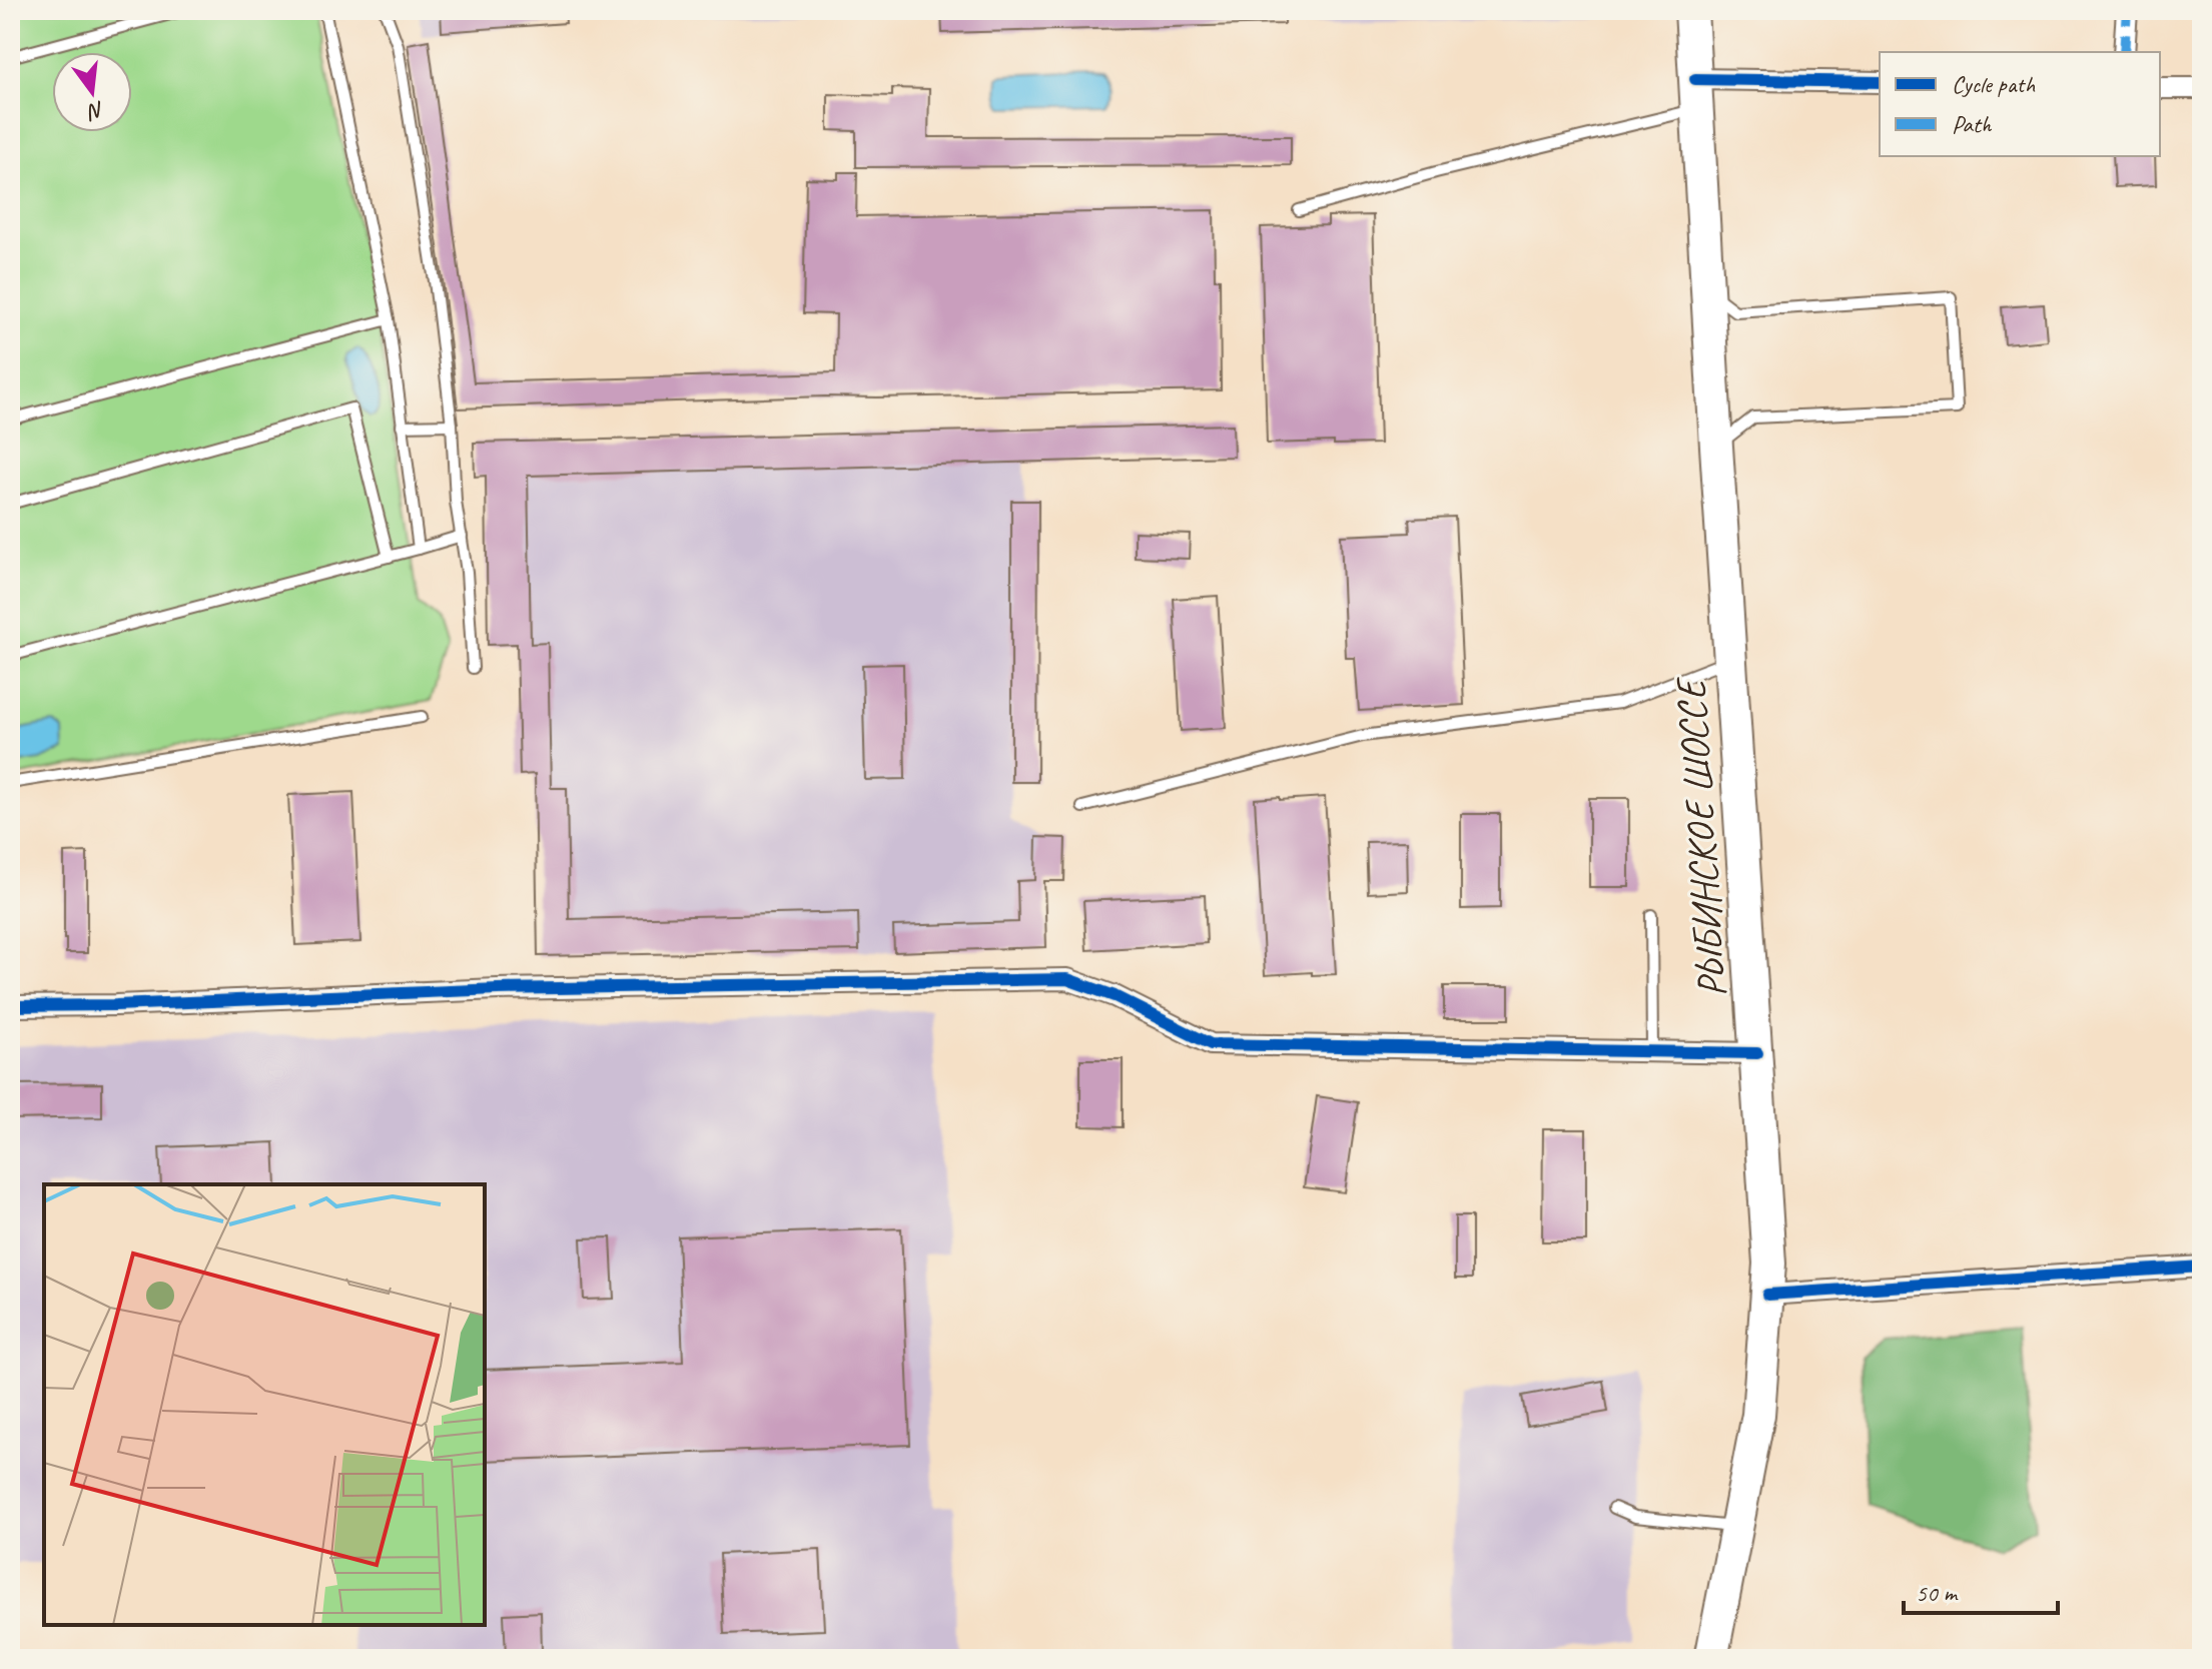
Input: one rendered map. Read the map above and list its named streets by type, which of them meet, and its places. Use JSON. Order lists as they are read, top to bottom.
{
  "streets": {
    "main road": ["РЫБИНСКОЕ ШОССЕ"]
  },
  "legend": ["Cycle path", "Path"],
  "scale_bar": "50 m",
  "north": "bottom"
}
